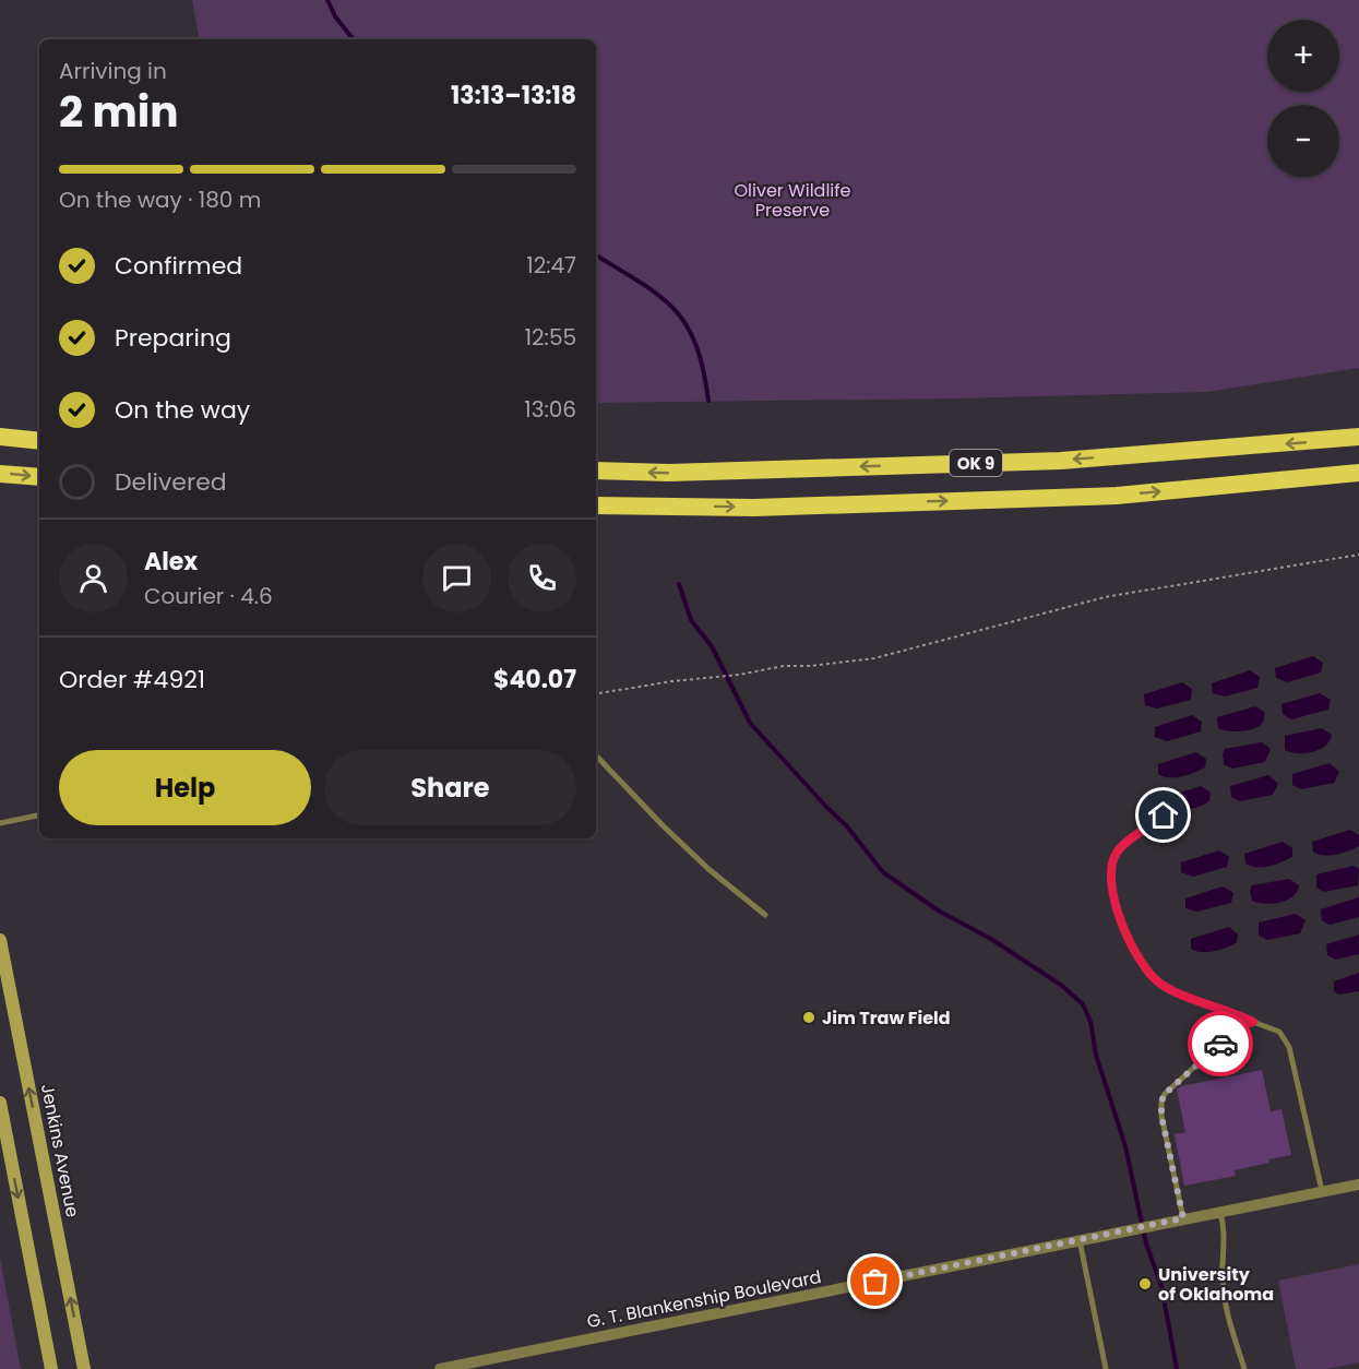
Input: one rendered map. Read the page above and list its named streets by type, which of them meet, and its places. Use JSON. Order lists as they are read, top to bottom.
{
  "streets": {
    "highway": ["OK 9"],
    "main road": ["Jenkins Avenue"],
    "street": ["G. T. Blankenship Boulevard"]
  },
  "parks": ["Oliver Wildlife Preserve"],
  "places": ["Jim Traw Field", "University of Oklahoma"],
  "page": {
    "map_buttons": ["+", "−"],
    "heading": ["2 min", "Arriving in", "13:13–13:18"],
    "panel": [
      "Alex",
      "Courier · 4.6",
      "Order #4921",
      "$40.07"
    ],
    "bar": "On the way · 180 m",
    "list": [
      ["Confirmed", "12:47"],
      ["Preparing", "12:55"],
      ["On the way", "13:06"],
      "Delivered"
    ],
    "buttons": ["Help", "Share"]
  }
}
